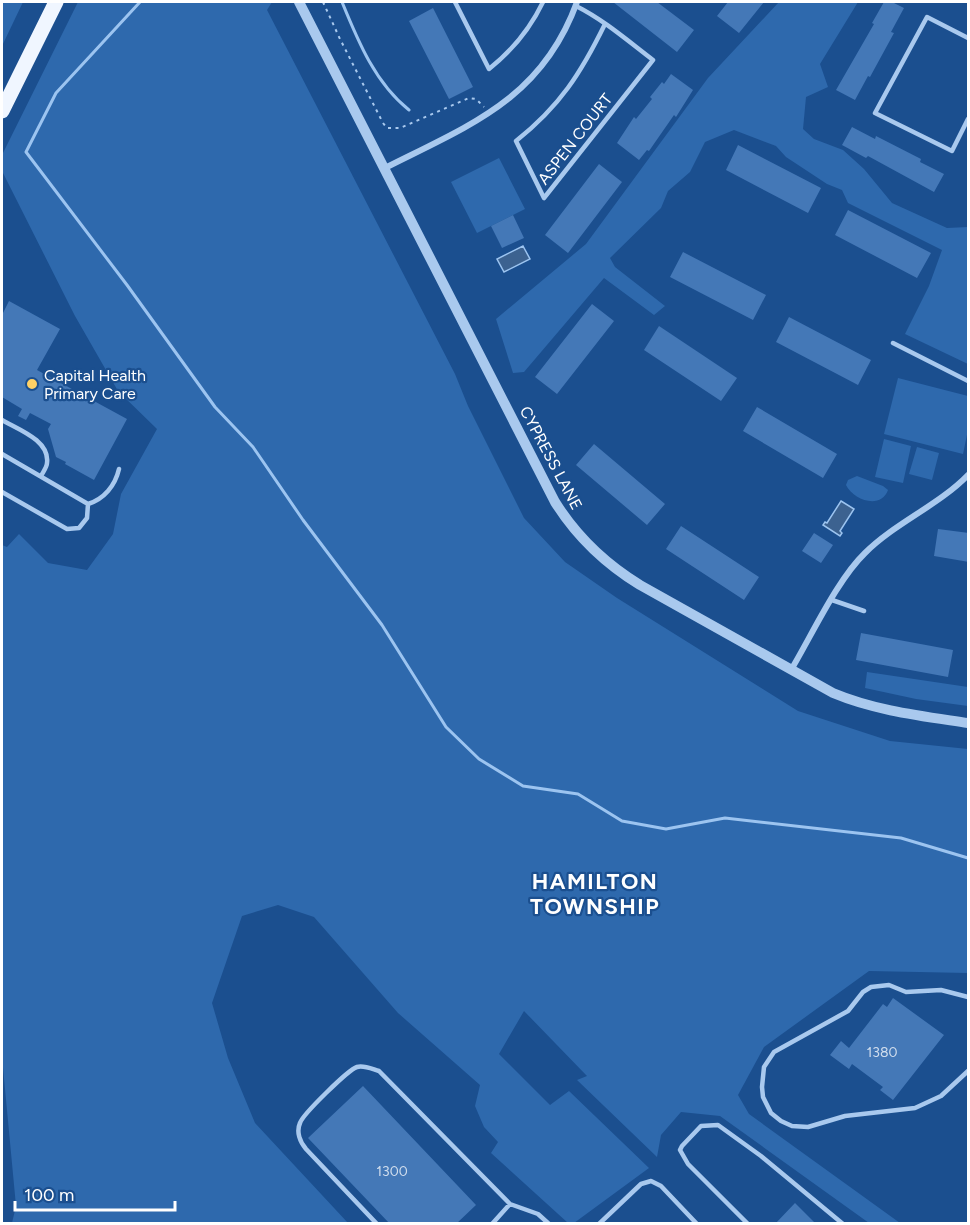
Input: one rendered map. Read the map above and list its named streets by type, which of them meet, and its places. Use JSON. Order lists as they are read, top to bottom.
{
  "streets": {
    "street": ["CYPRESS LANE"],
    "lane": ["ASPEN COURT"]
  },
  "districts": ["HAMILTON TOWNSHIP"],
  "places": ["Capital Health Primary Care"],
  "house_numbers": ["1380", "1300"],
  "scale_bar": "100 m"
}
